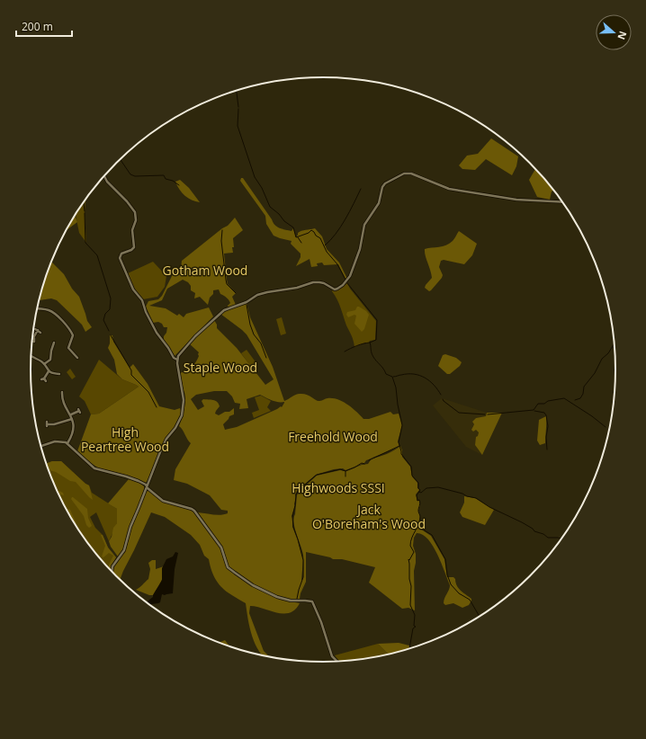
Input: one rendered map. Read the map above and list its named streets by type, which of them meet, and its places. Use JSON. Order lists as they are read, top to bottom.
{
  "parks": [
    "Gotham Wood",
    "Staple Wood",
    "High Peartree Wood",
    "Freehold Wood",
    "Highwoods SSSI",
    "Jack O'Boreham's Wood"
  ],
  "scale_bar": "200 m",
  "north": "right"
}
